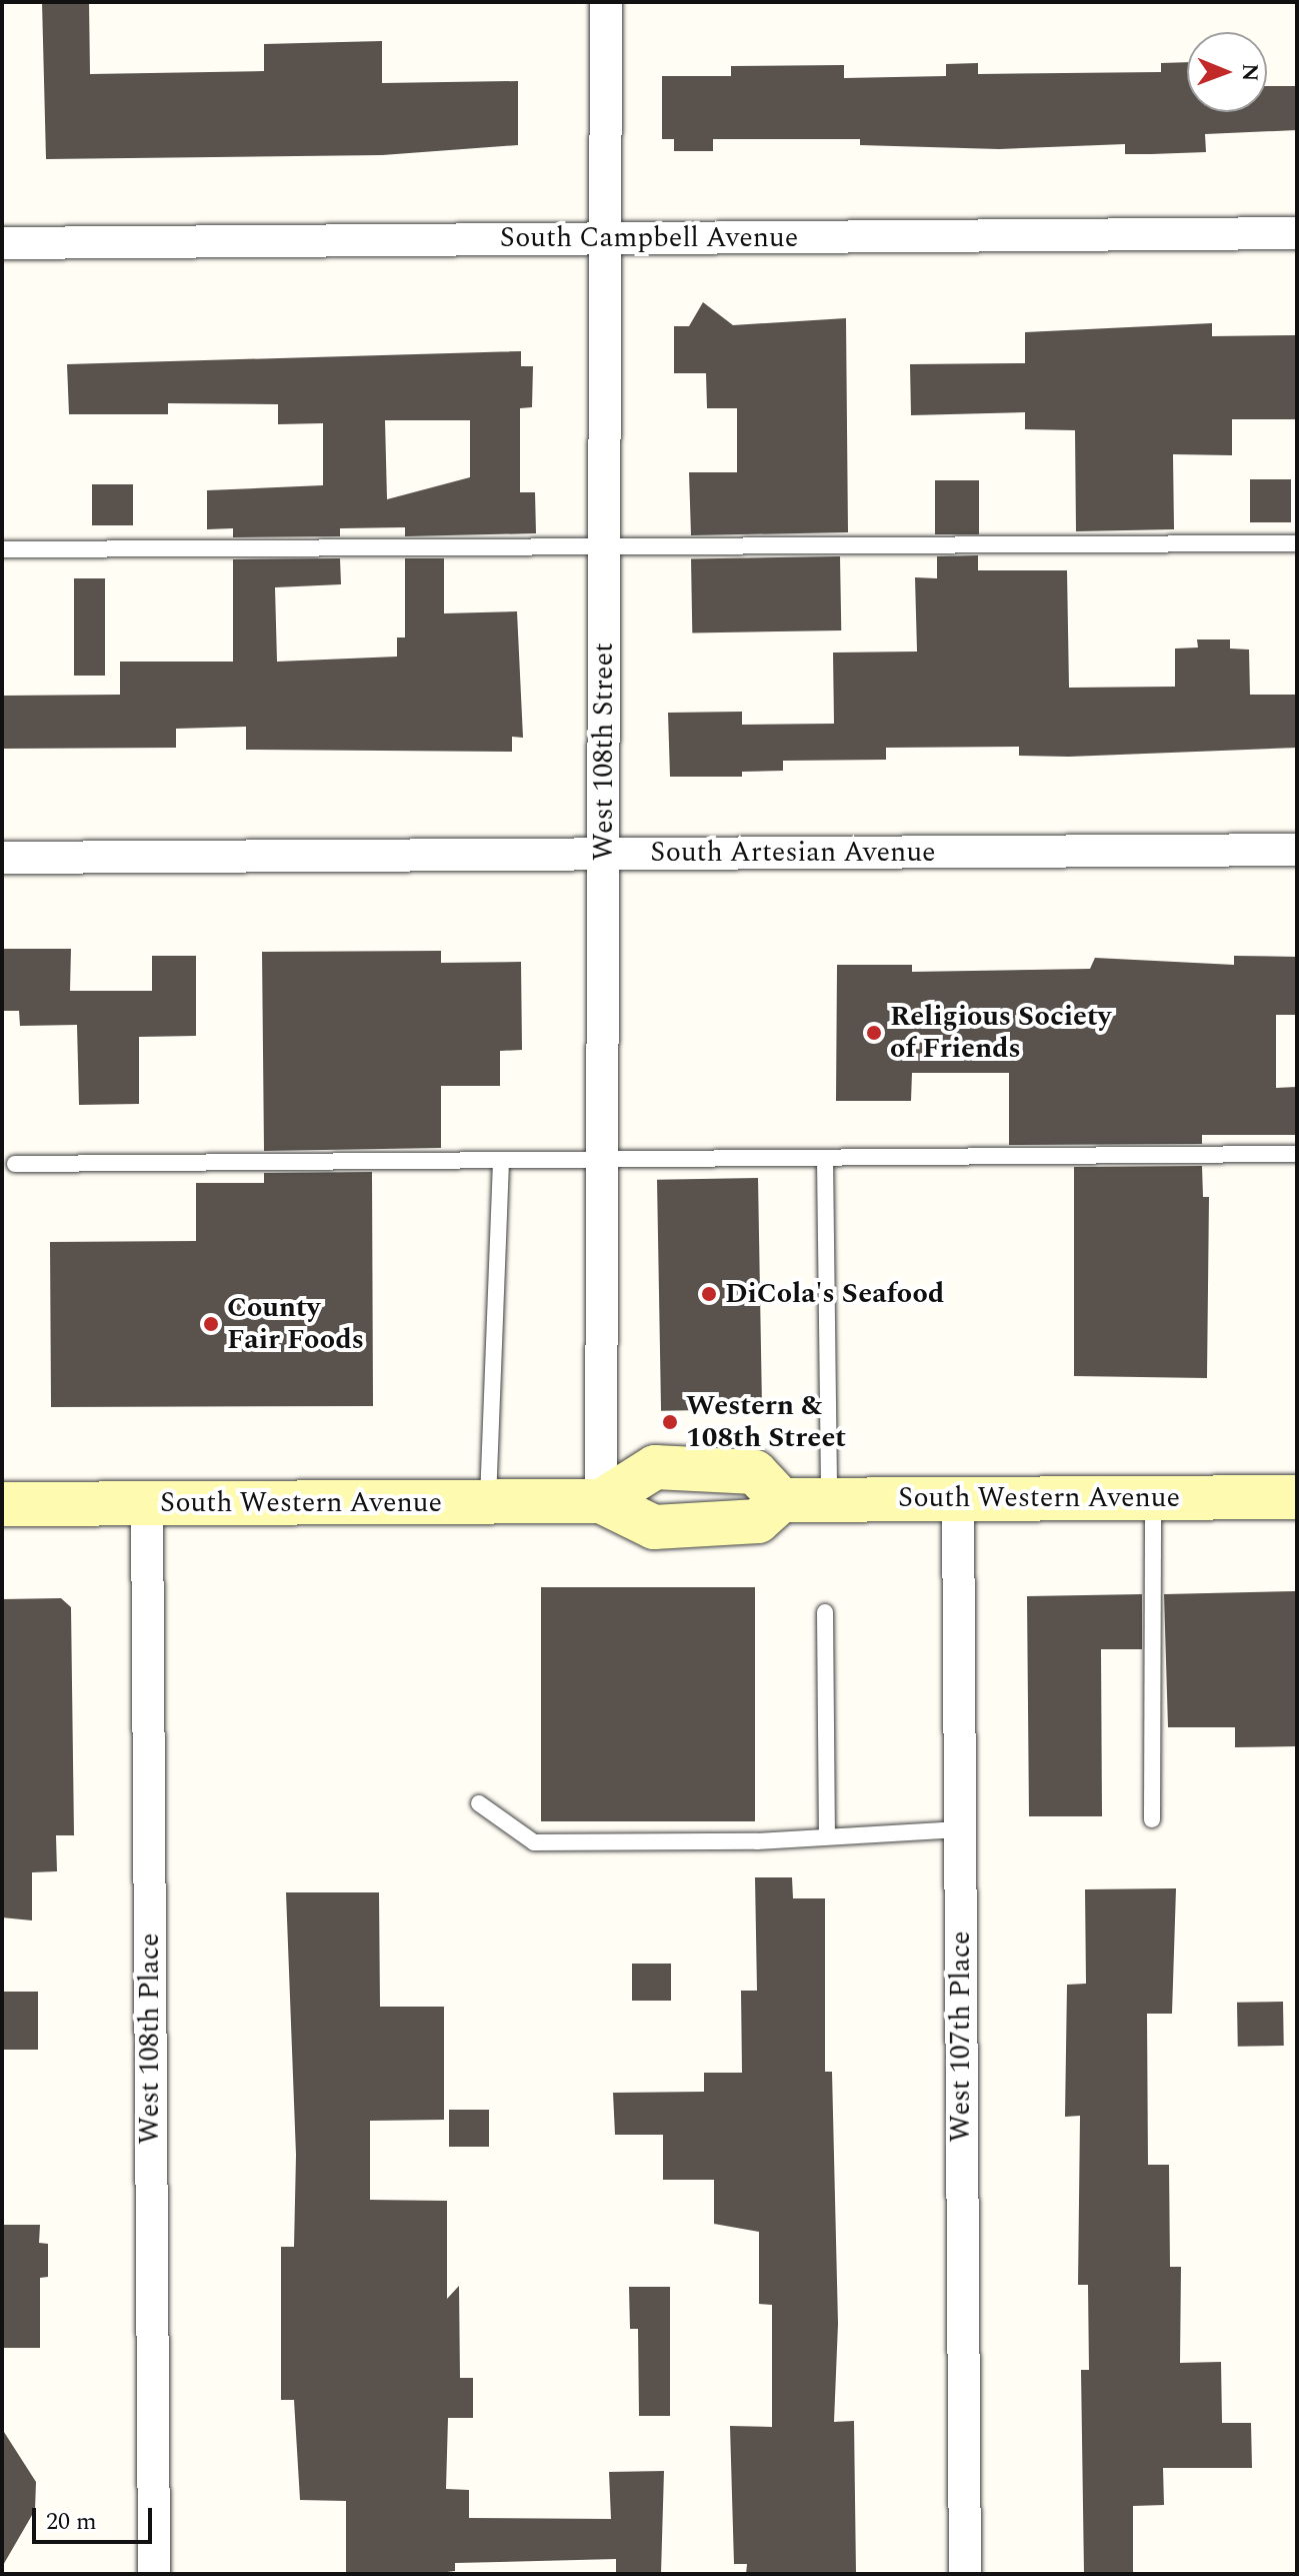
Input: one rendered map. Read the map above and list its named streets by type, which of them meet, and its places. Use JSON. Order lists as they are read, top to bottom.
{
  "streets": {
    "main road": ["South Western Avenue"],
    "street": [
      "South Campbell Avenue",
      "West 108th Street",
      "South Artesian Avenue",
      "West 107th Place",
      "West 108th Place"
    ]
  },
  "crossings": [
    ["South Campbell Avenue", "West 108th Street"],
    ["West 108th Street", "South Artesian Avenue"],
    ["West 108th Street", "South Western Avenue"],
    ["South Western Avenue", "West 107th Place"],
    ["South Western Avenue", "West 108th Place"]
  ],
  "places": [
    "Religious Society of Friends",
    "DiCola's Seafood",
    "County Fair Foods",
    "Western & 108th Street"
  ],
  "scale_bar": "20 m",
  "north": "right"
}
